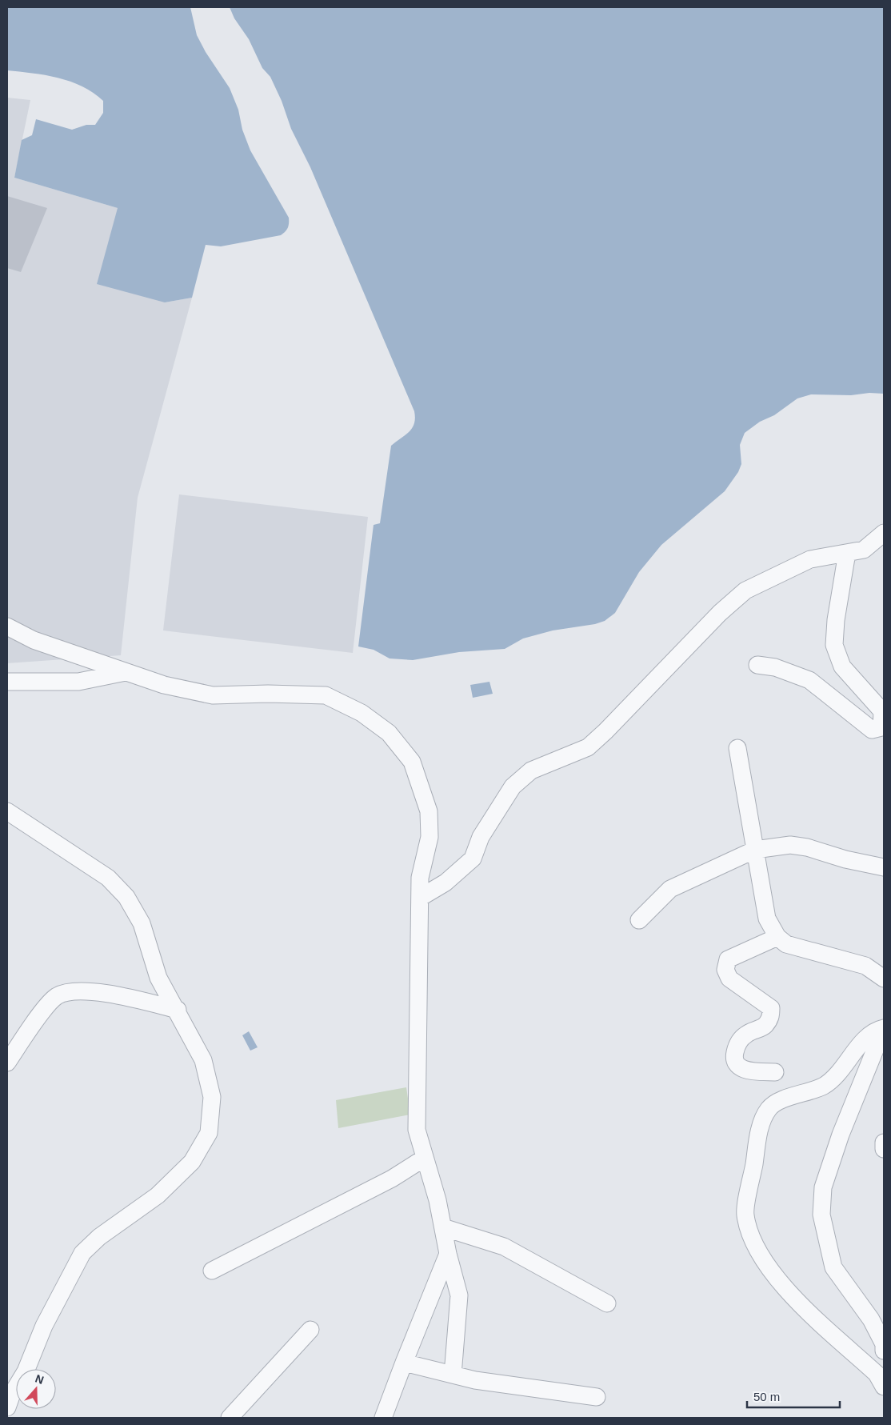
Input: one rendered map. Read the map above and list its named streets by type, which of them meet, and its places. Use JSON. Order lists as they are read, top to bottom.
{
  "scale_bar": "50 m",
  "north": "top"
}
